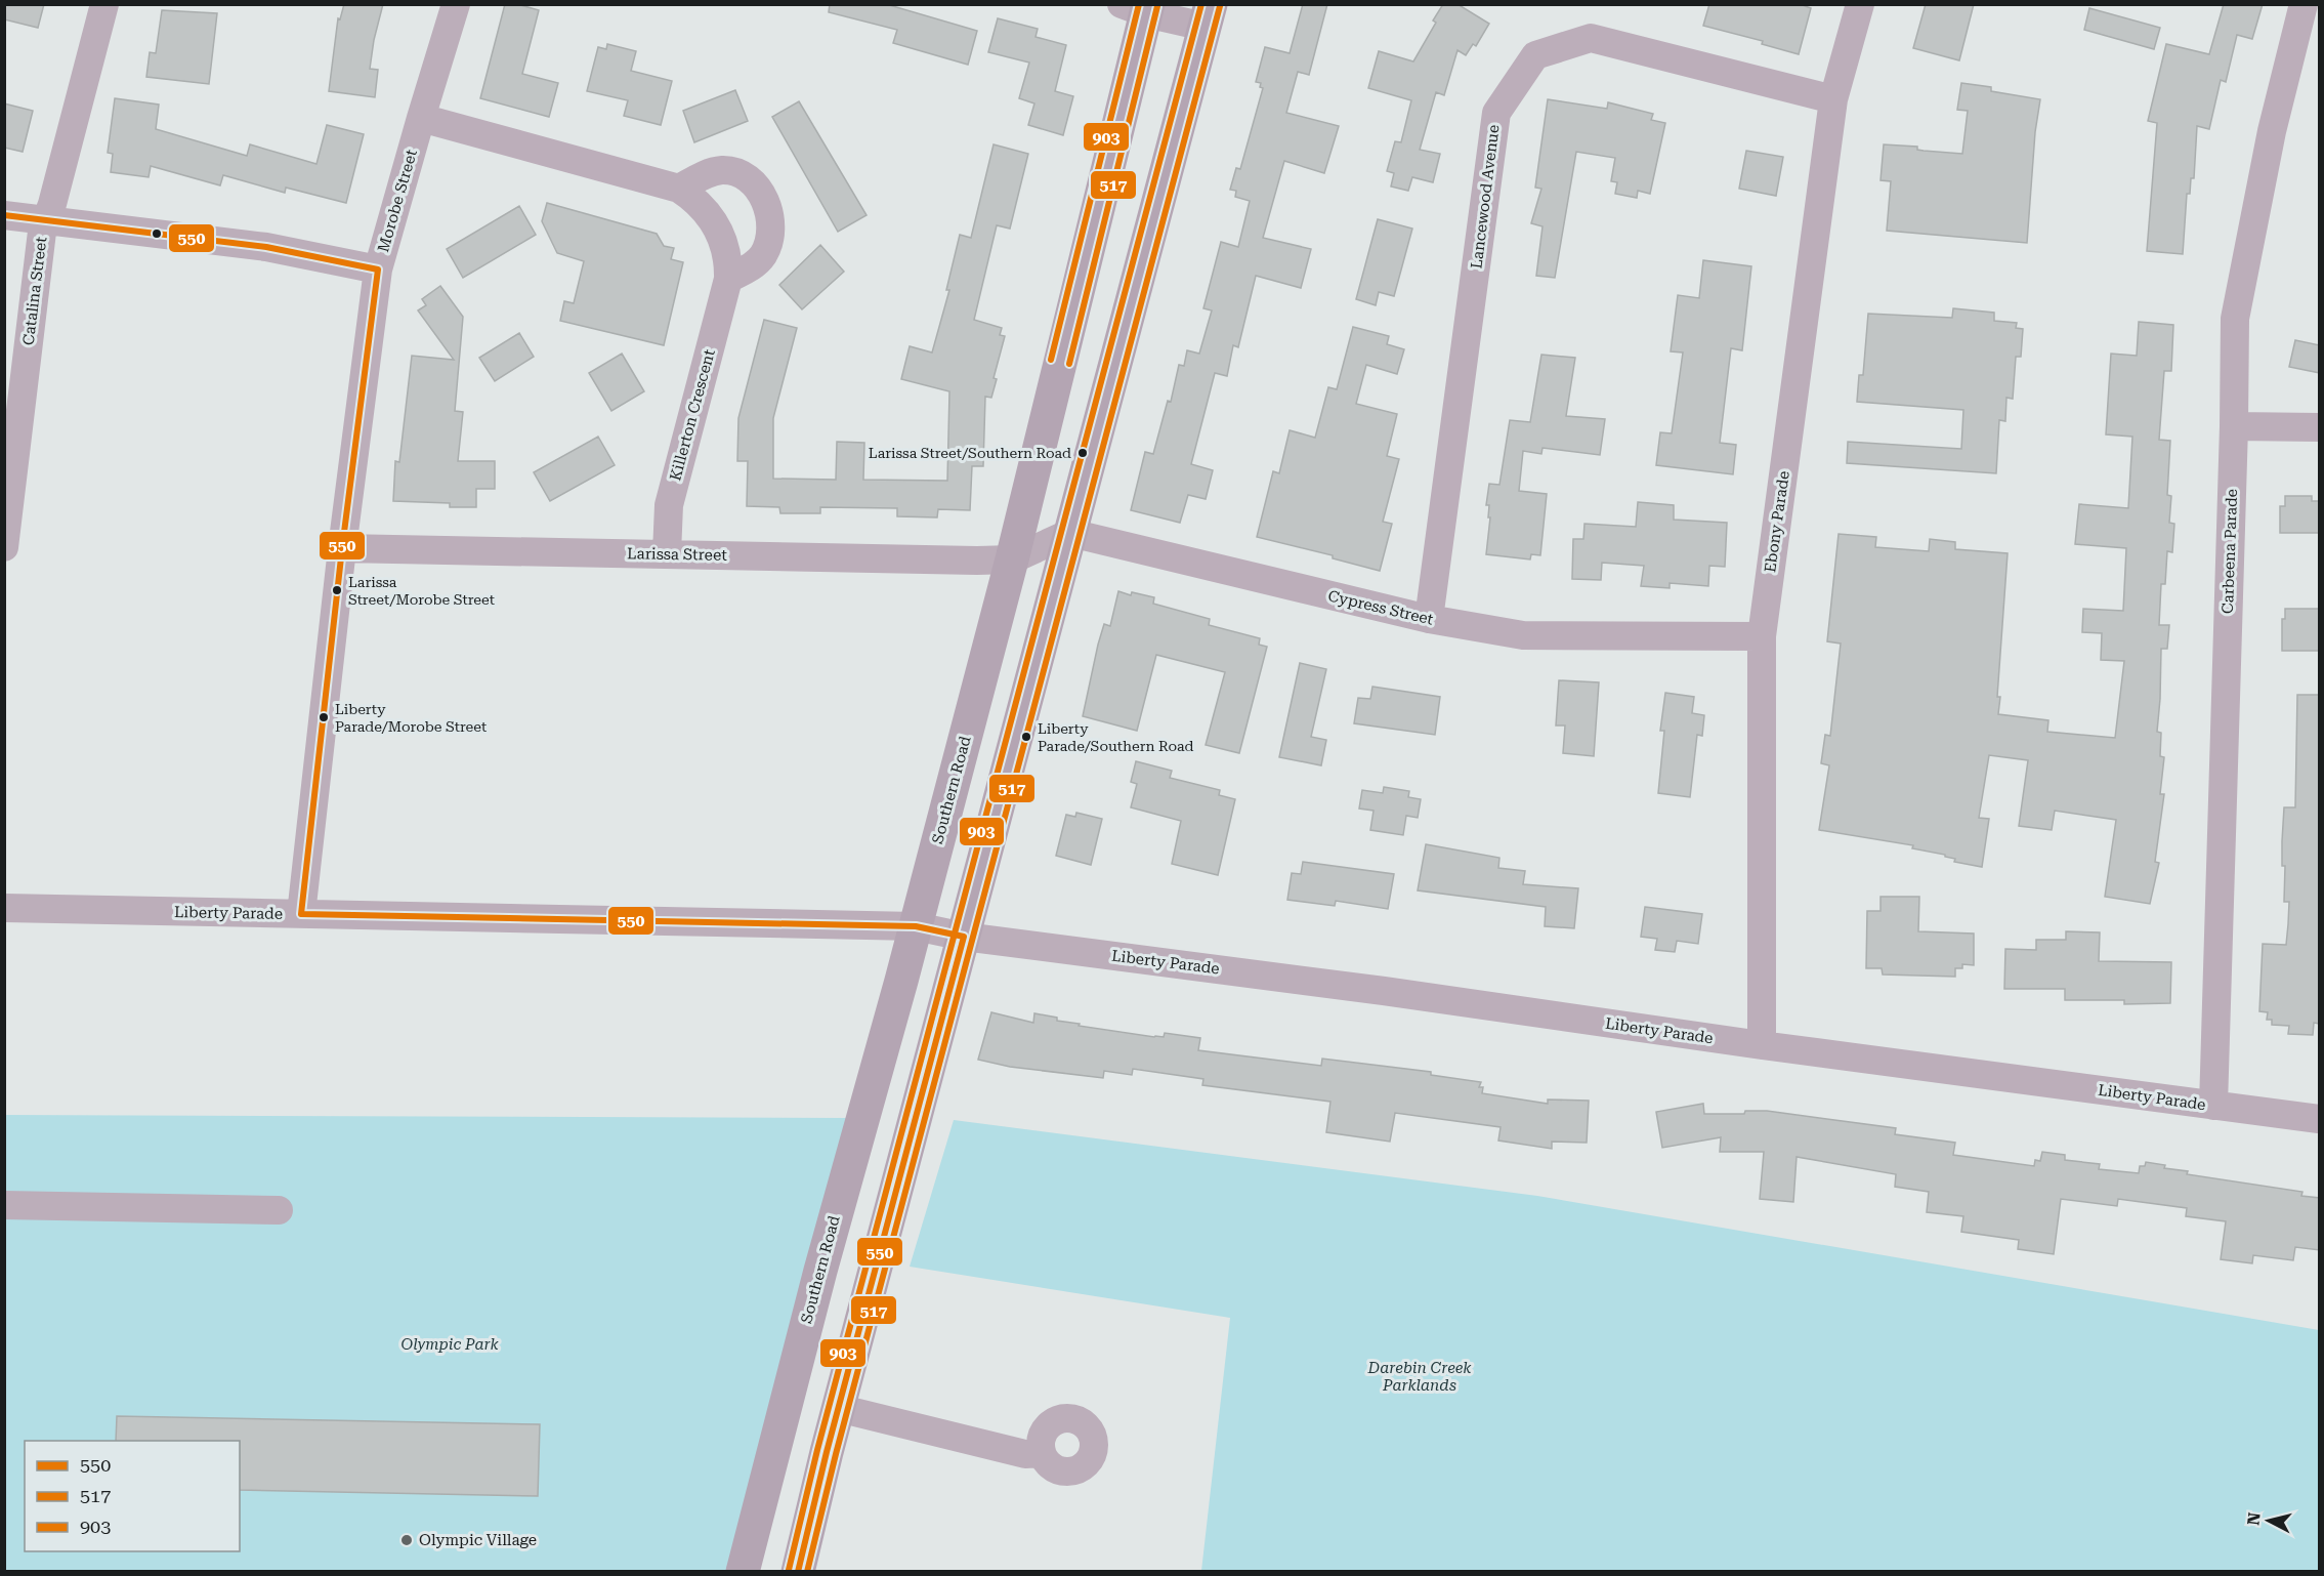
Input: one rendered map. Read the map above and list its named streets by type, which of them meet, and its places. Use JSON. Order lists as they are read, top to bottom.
{
  "streets": {
    "main road": ["Southern Road"],
    "street": [
      "Lancewood Avenue",
      "Morobe Street",
      "Catalina Street",
      "Killerton Crescent",
      "Ebony Parade",
      "Carbeena Parade",
      "Larissa Street",
      "Cypress Street",
      "Liberty Parade"
    ]
  },
  "crossings": [
    ["Lancewood Avenue", "Ebony Parade"],
    ["Lancewood Avenue", "Cypress Street"],
    ["Morobe Street", "Killerton Crescent"],
    ["Morobe Street", "Larissa Street"],
    ["Morobe Street", "Liberty Parade"],
    ["Killerton Crescent", "Larissa Street"],
    ["Ebony Parade", "Cypress Street"],
    ["Ebony Parade", "Liberty Parade"],
    ["Carbeena Parade", "Liberty Parade"],
    ["Larissa Street", "Southern Road"],
    ["Southern Road", "Liberty Parade"]
  ],
  "parks": ["Olympic Park", "Darebin Creek Parklands"],
  "places": [
    "Larissa Street/Southern Road",
    "Larissa Street/Morobe Street",
    "Liberty Parade/Morobe Street",
    "Liberty Parade/Southern Road",
    "Olympic Village"
  ],
  "lines": ["transit line 903", "transit line 517", "transit line 550"],
  "legend": ["550", "517", "903"],
  "north": "left"
}
